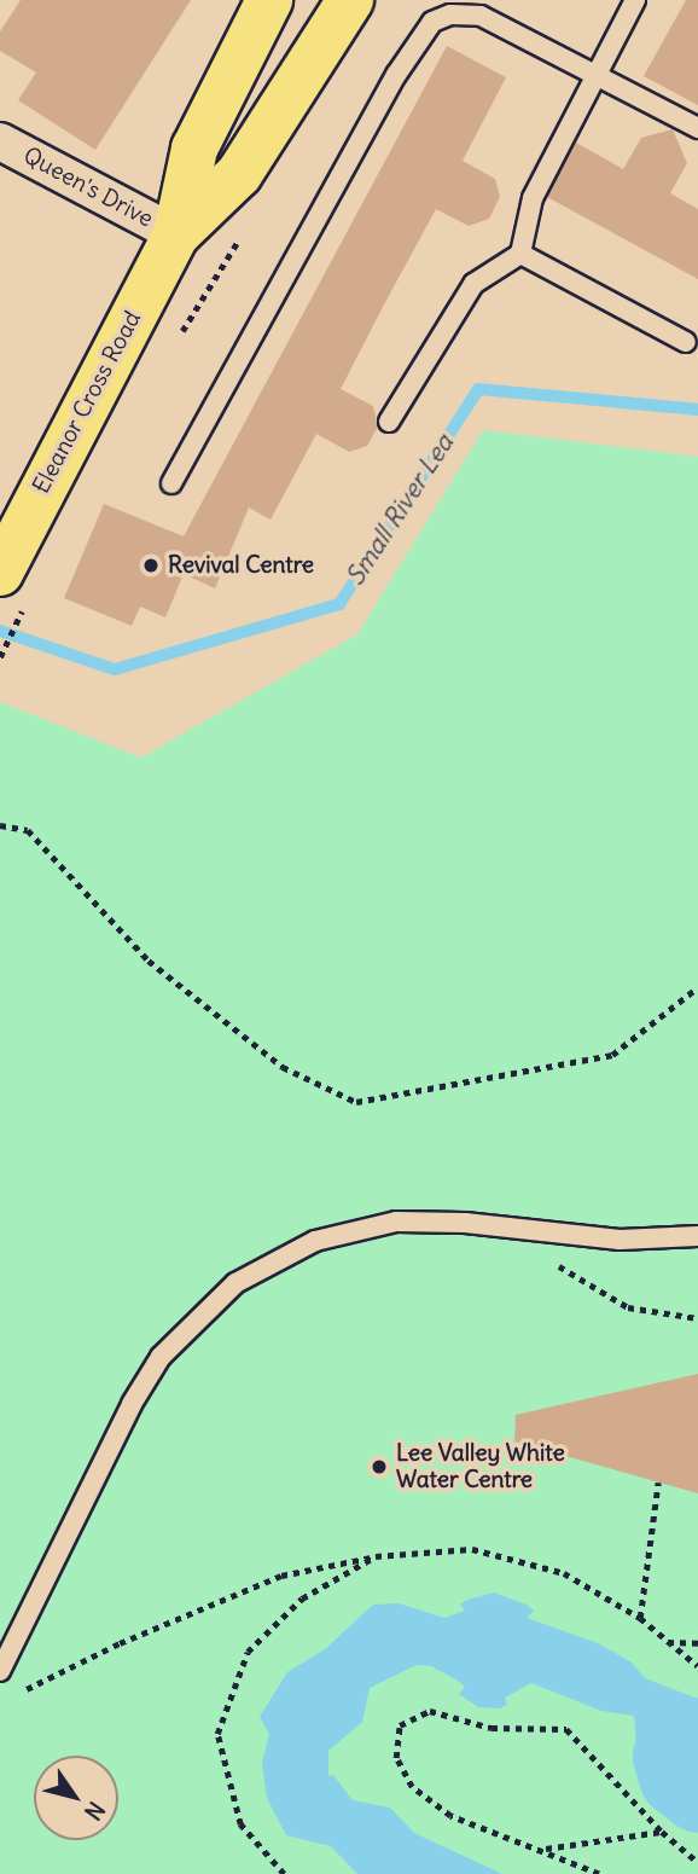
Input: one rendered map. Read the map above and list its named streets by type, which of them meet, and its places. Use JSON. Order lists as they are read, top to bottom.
{
  "streets": {
    "main road": ["Eleanor Cross Road"],
    "street": ["Queen's Drive"]
  },
  "crossings": [
    ["Queen's Drive", "Eleanor Cross Road"]
  ],
  "water": ["Small River Lea"],
  "places": ["Revival Centre", "Lee Valley White Water Centre"],
  "north": "bottom right"
}
